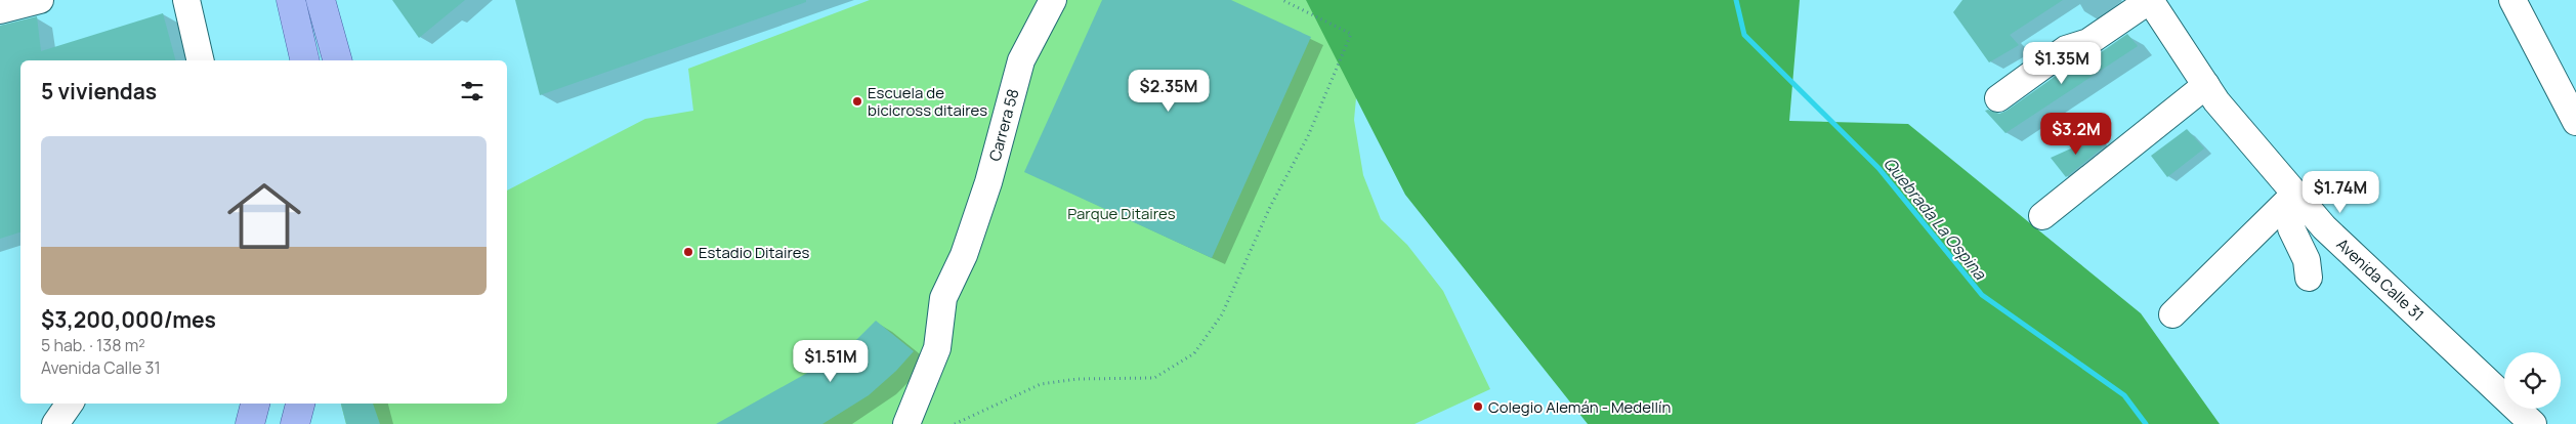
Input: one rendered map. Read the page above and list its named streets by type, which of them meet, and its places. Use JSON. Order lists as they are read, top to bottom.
{
  "streets": {
    "street": ["Carrera 58", "Avenida Calle 31"]
  },
  "water": ["Quebrada La Ospina"],
  "parks": ["Parque Ditaires"],
  "places": ["Escuela de bicicross ditaires", "Estadio Ditaires", "Colegio Alemán - Medellín"],
  "page": {
    "price": [
      "$1.35M",
      "$2.35M",
      "$3.2M",
      "$1.74M",
      "$1.51M"
    ],
    "heading": "5 viviendas",
    "list": [
      {
        "name": "$3,200,000/mes",
        "note": "5 hab. · 138 m² · Avenida Calle 31"
      }
    ]
  }
}
